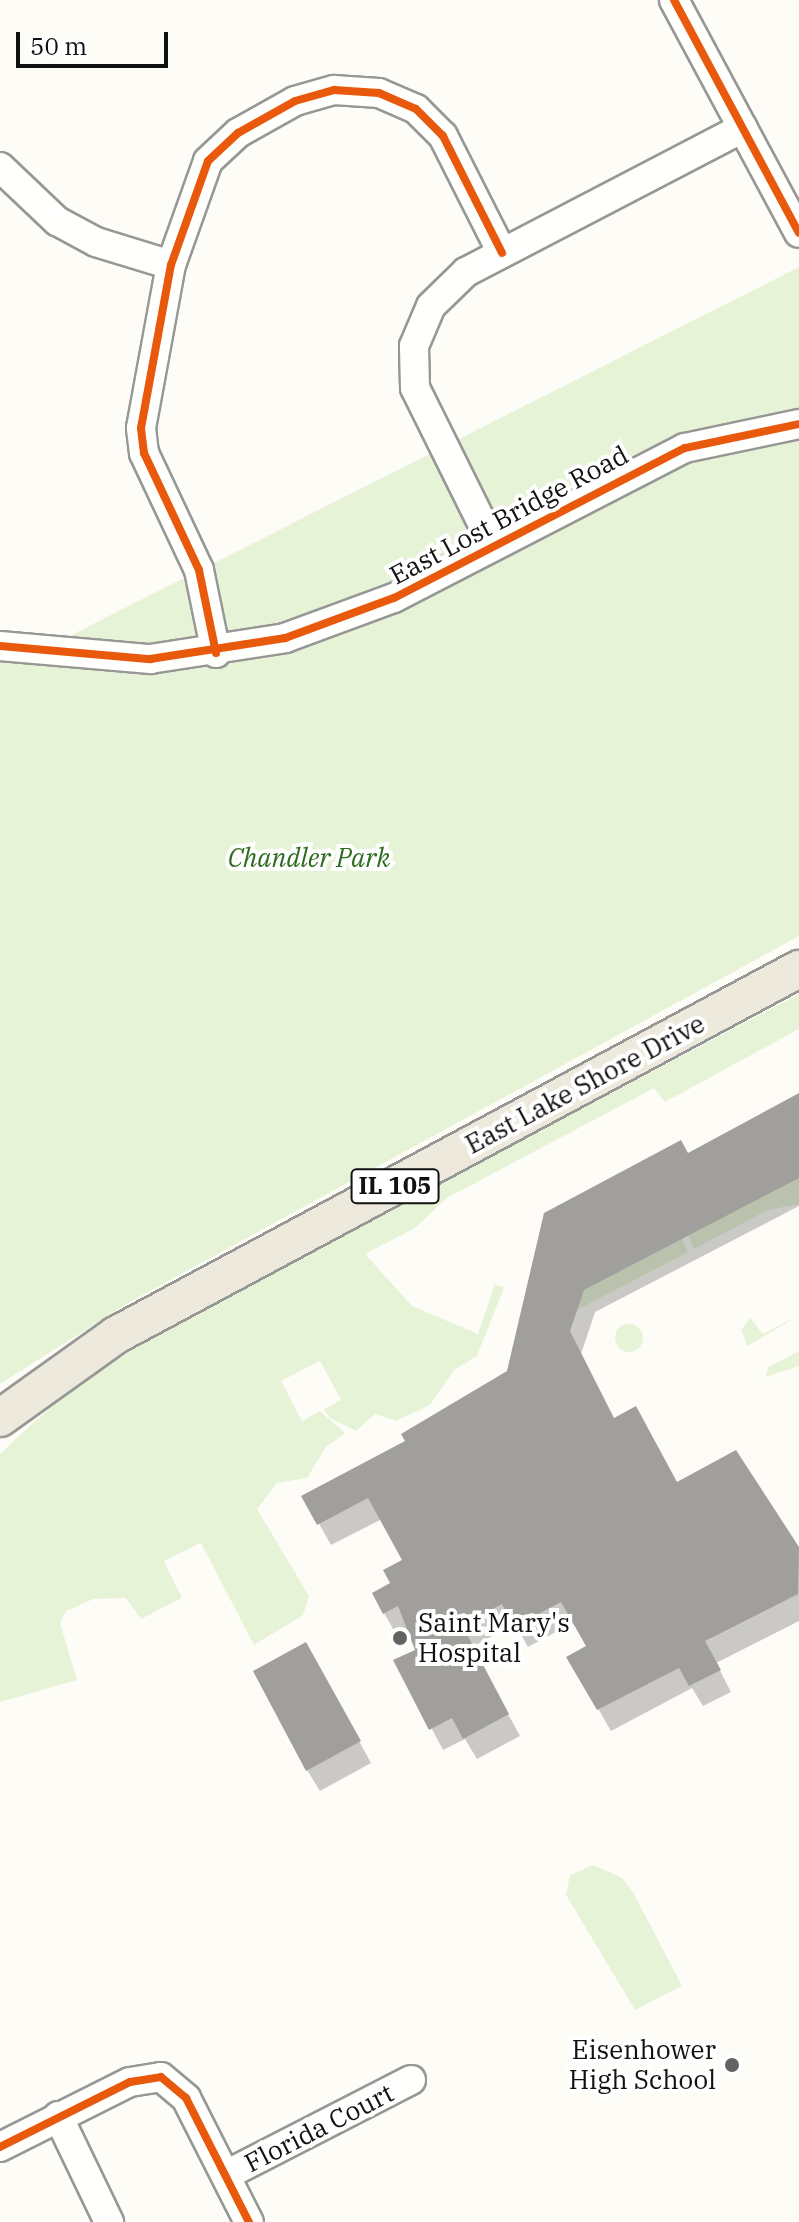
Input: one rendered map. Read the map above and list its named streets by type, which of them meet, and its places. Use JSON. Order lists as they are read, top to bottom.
{
  "streets": {
    "main road": ["East Lake Shore Drive", "IL 105"],
    "street": ["East Lost Bridge Road", "Florida Court"]
  },
  "parks": ["Chandler Park"],
  "places": ["Saint Mary's Hospital", "Eisenhower High School"],
  "scale_bar": "50 m"
}
